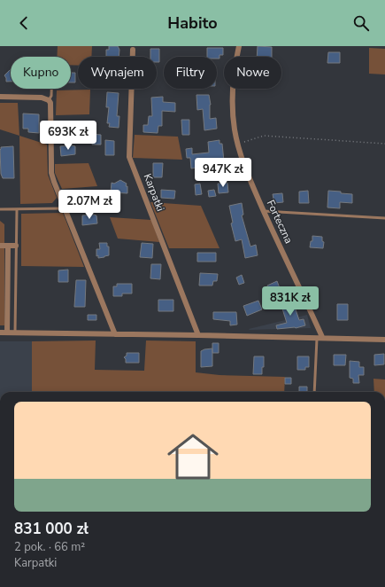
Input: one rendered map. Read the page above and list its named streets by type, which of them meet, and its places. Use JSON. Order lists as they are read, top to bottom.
{
  "streets": {
    "street": ["Karpatki", "Forteczna"]
  },
  "page": {
    "header": "Habito",
    "chip": [
      "Kupno",
      "Wynajem",
      "Filtry",
      "Nowe"
    ],
    "price": [
      "693K zł",
      "947K zł",
      "2.07M zł",
      "831K zł"
    ],
    "list": [
      {
        "name": "831 000 zł",
        "note": "2 pok. · 66 m² · Karpatki"
      }
    ]
  }
}
